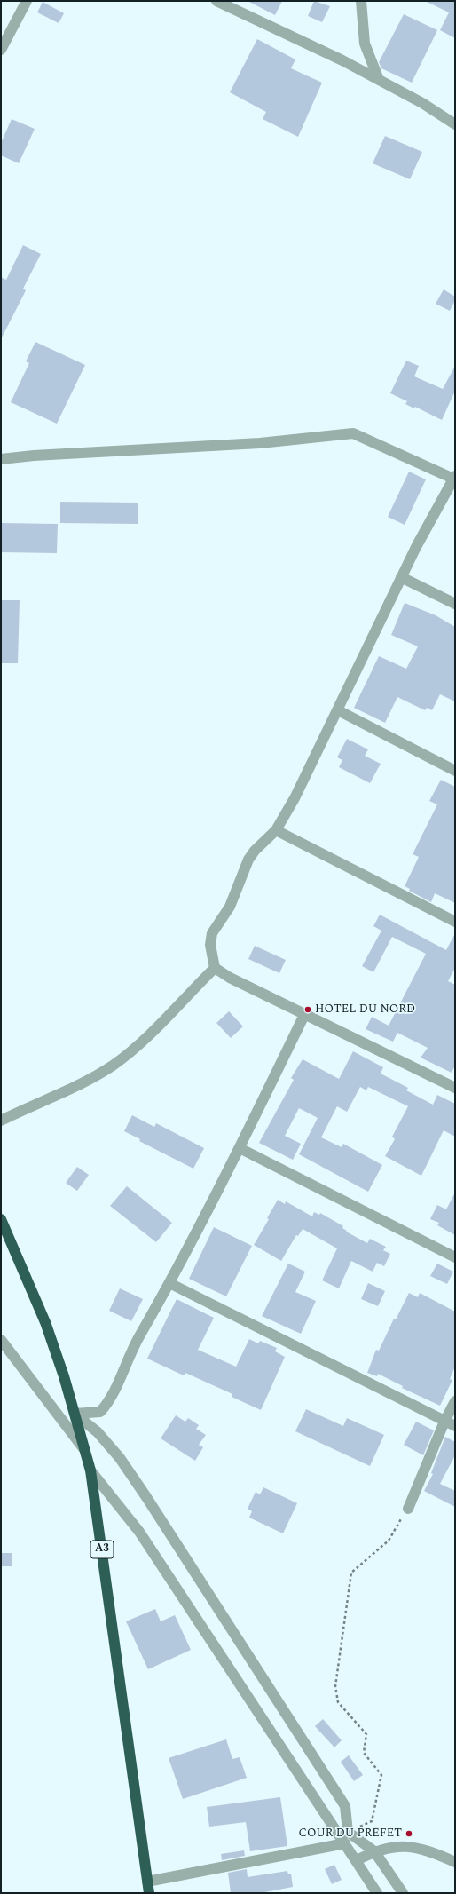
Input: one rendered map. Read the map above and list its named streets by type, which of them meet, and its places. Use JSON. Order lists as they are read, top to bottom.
{
  "streets": {
    "highway": ["A3"]
  },
  "places": ["HOTEL DU NORD", "COUR DU PRÉFET"]
}
